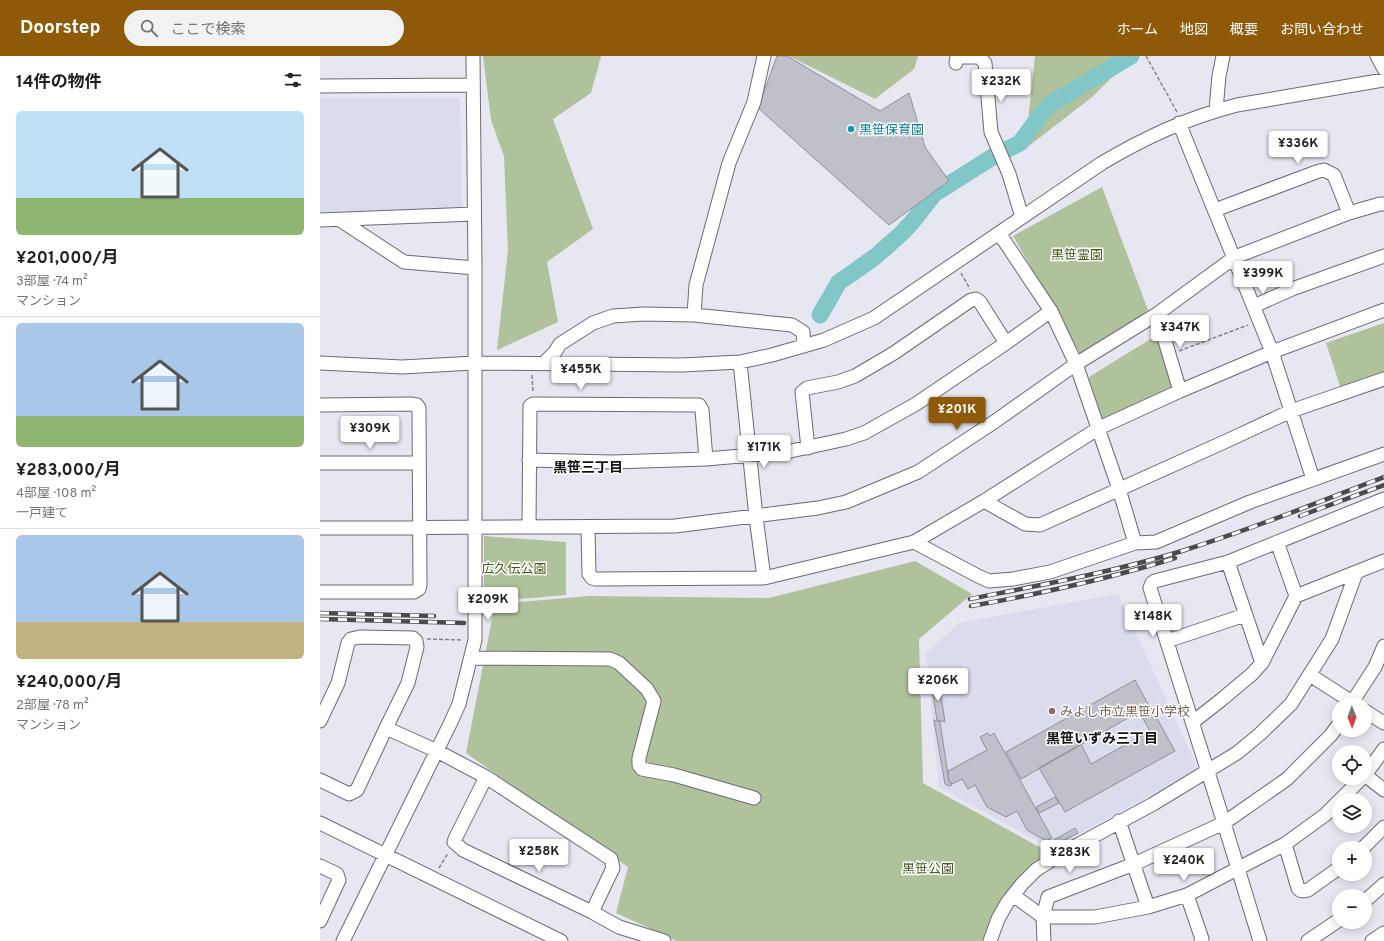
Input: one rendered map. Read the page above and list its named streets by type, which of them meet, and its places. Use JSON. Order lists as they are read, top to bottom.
{
  "districts": ["黒笹三丁目", "黒笹いずみ三丁目"],
  "parks": ["黒笹霊園", "広久伝公園", "黒笹公園"],
  "places": ["黒笹保育園", "みよし市立黒笹小学校"],
  "north": "bottom",
  "page": {
    "header": "Doorstep",
    "search": "ここで検索",
    "nav": [
      "ホーム",
      "地図",
      "概要",
      "お問い合わせ"
    ],
    "heading": "14件の物件",
    "price": [
      "¥232K",
      "¥336K",
      "¥399K",
      "¥347K",
      "¥455K",
      "¥201K",
      "¥309K",
      "¥171K",
      "¥209K",
      "¥148K",
      "¥206K",
      "¥258K",
      "¥283K",
      "¥240K"
    ],
    "list": [
      {
        "name": "¥201,000/月",
        "note": "3部屋 · 74 m² · マンション"
      },
      {
        "name": "¥283,000/月",
        "note": "4部屋 · 108 m² · 一戸建て"
      },
      {
        "name": "¥240,000/月",
        "note": "2部屋 · 78 m² · マンション"
      }
    ],
    "map_buttons": ["+", "−"]
  }
}
